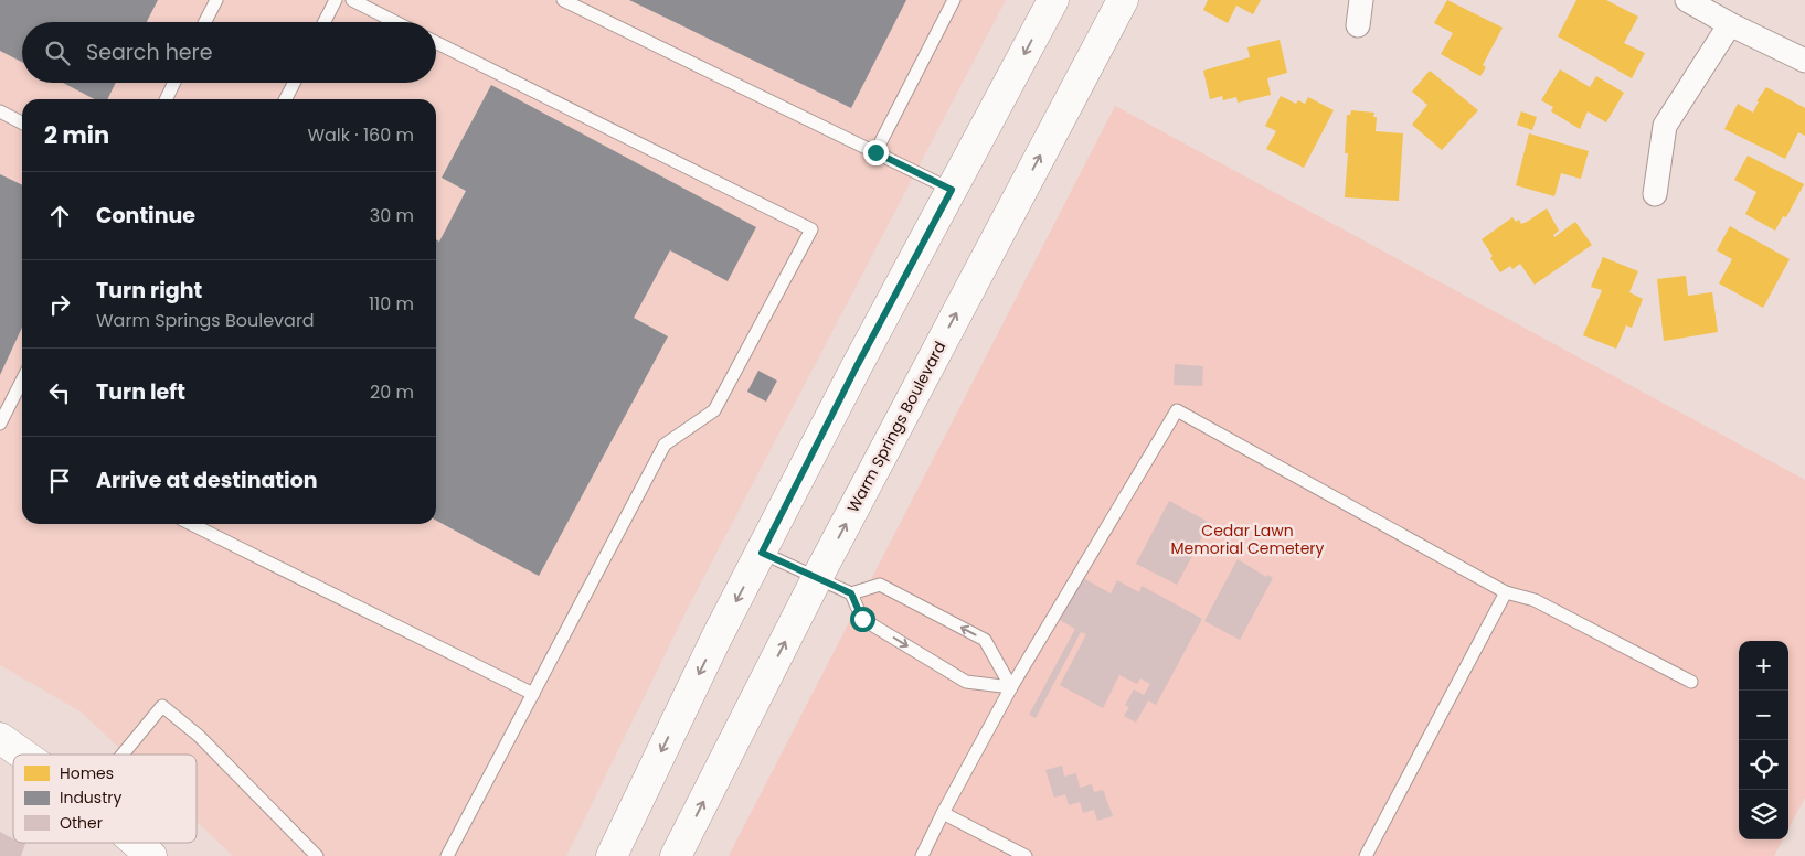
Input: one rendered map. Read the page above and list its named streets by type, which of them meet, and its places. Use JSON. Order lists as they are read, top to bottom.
{
  "streets": {
    "main road": ["Warm Springs Boulevard"]
  },
  "parks": ["Cedar Lawn Memorial Cemetery"],
  "legend": ["Homes", "Industry", "Other"],
  "page": {
    "search": "Search here",
    "heading": ["2 min", "Walk · 160 m"],
    "list": [
      ["Continue", "30 m"],
      ["Turn right", "Warm Springs Boulevard", "110 m"],
      ["Turn left", "20 m"],
      "Arrive at destination"
    ],
    "map_buttons": ["+", "−"]
  }
}
